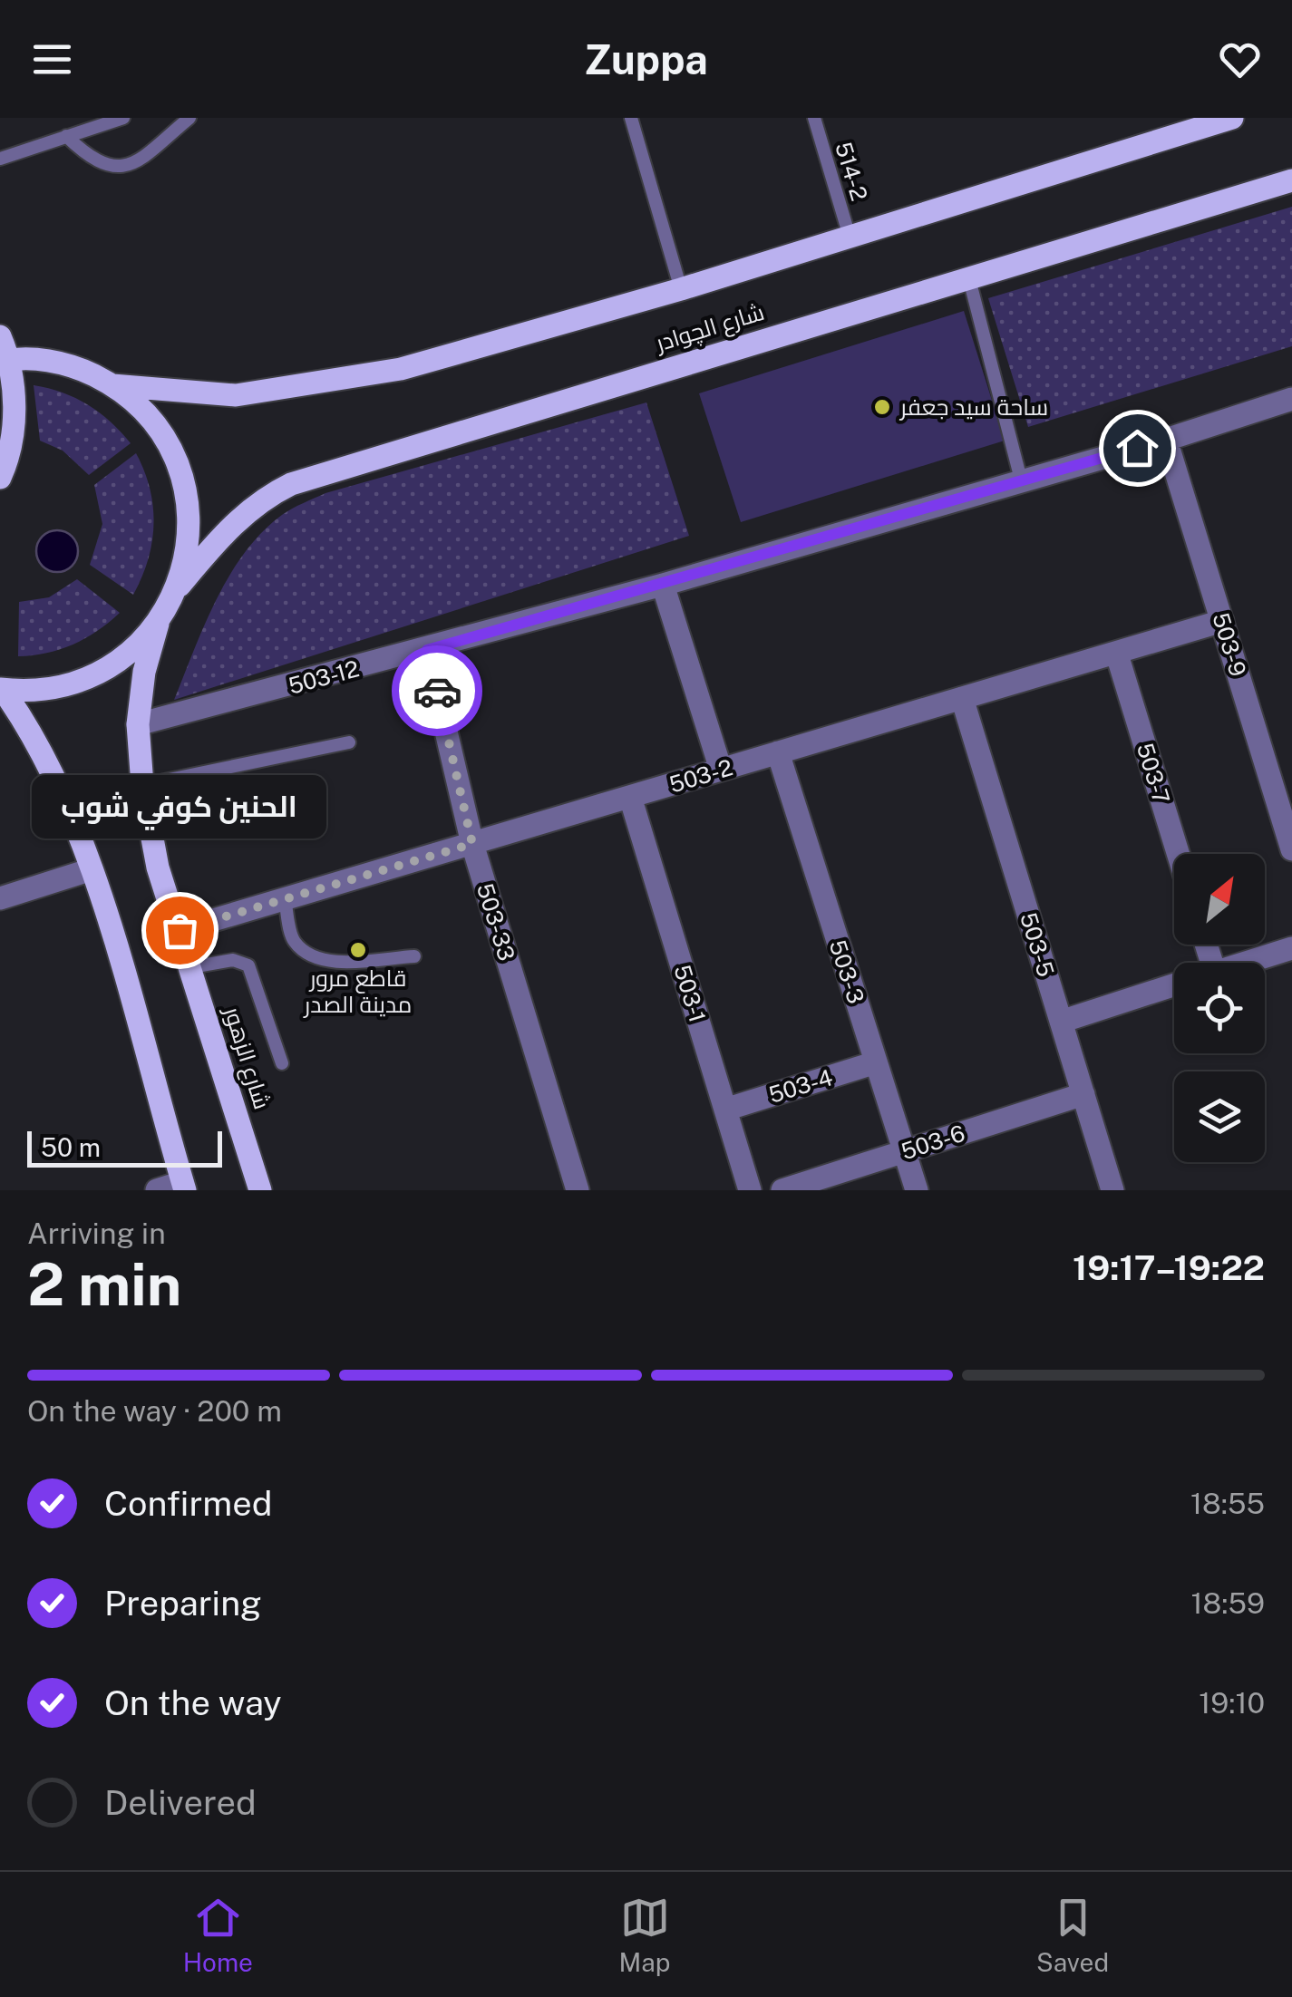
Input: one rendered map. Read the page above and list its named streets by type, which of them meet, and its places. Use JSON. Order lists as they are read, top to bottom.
{
  "streets": {
    "main road": ["شارع الچوادر", "شارع الزهور"],
    "street": [
      "503-9",
      "503-12",
      "503-7",
      "503-2",
      "503-33",
      "503-5",
      "503-3",
      "503-1",
      "503-4",
      "503-6"
    ],
    "lane": ["514-2"]
  },
  "crossings": [
    ["514-2", "شارع الچوادر"],
    ["503-9", "503-12"],
    ["503-9", "503-2"],
    ["503-12", "503-33"],
    ["503-12", "شارع الزهور"],
    ["503-7", "503-2"],
    ["503-2", "503-33"],
    ["503-2", "503-5"],
    ["503-2", "503-3"],
    ["503-2", "503-1"],
    ["503-2", "شارع الزهور"],
    ["503-5", "503-6"],
    ["503-3", "503-4"],
    ["503-3", "503-6"],
    ["503-1", "503-4"]
  ],
  "places": ["ساحة سيد جعفر", "الحنين كوفي شوب", "قاطع مرور مدينة الصدر"],
  "scale_bar": "50 m",
  "north": "top right",
  "page": {
    "header": "Zuppa",
    "bubble": "الحنين كوفي شوب",
    "scale": "50 m",
    "heading": ["2 min", "Arriving in", "19:17–19:22"],
    "bar": "On the way · 200 m",
    "list": [
      ["Confirmed", "18:55"],
      ["Preparing", "18:59"],
      ["On the way", "19:10"],
      "Delivered"
    ],
    "tabs": ["Home", "Map", "Saved"]
  }
}
